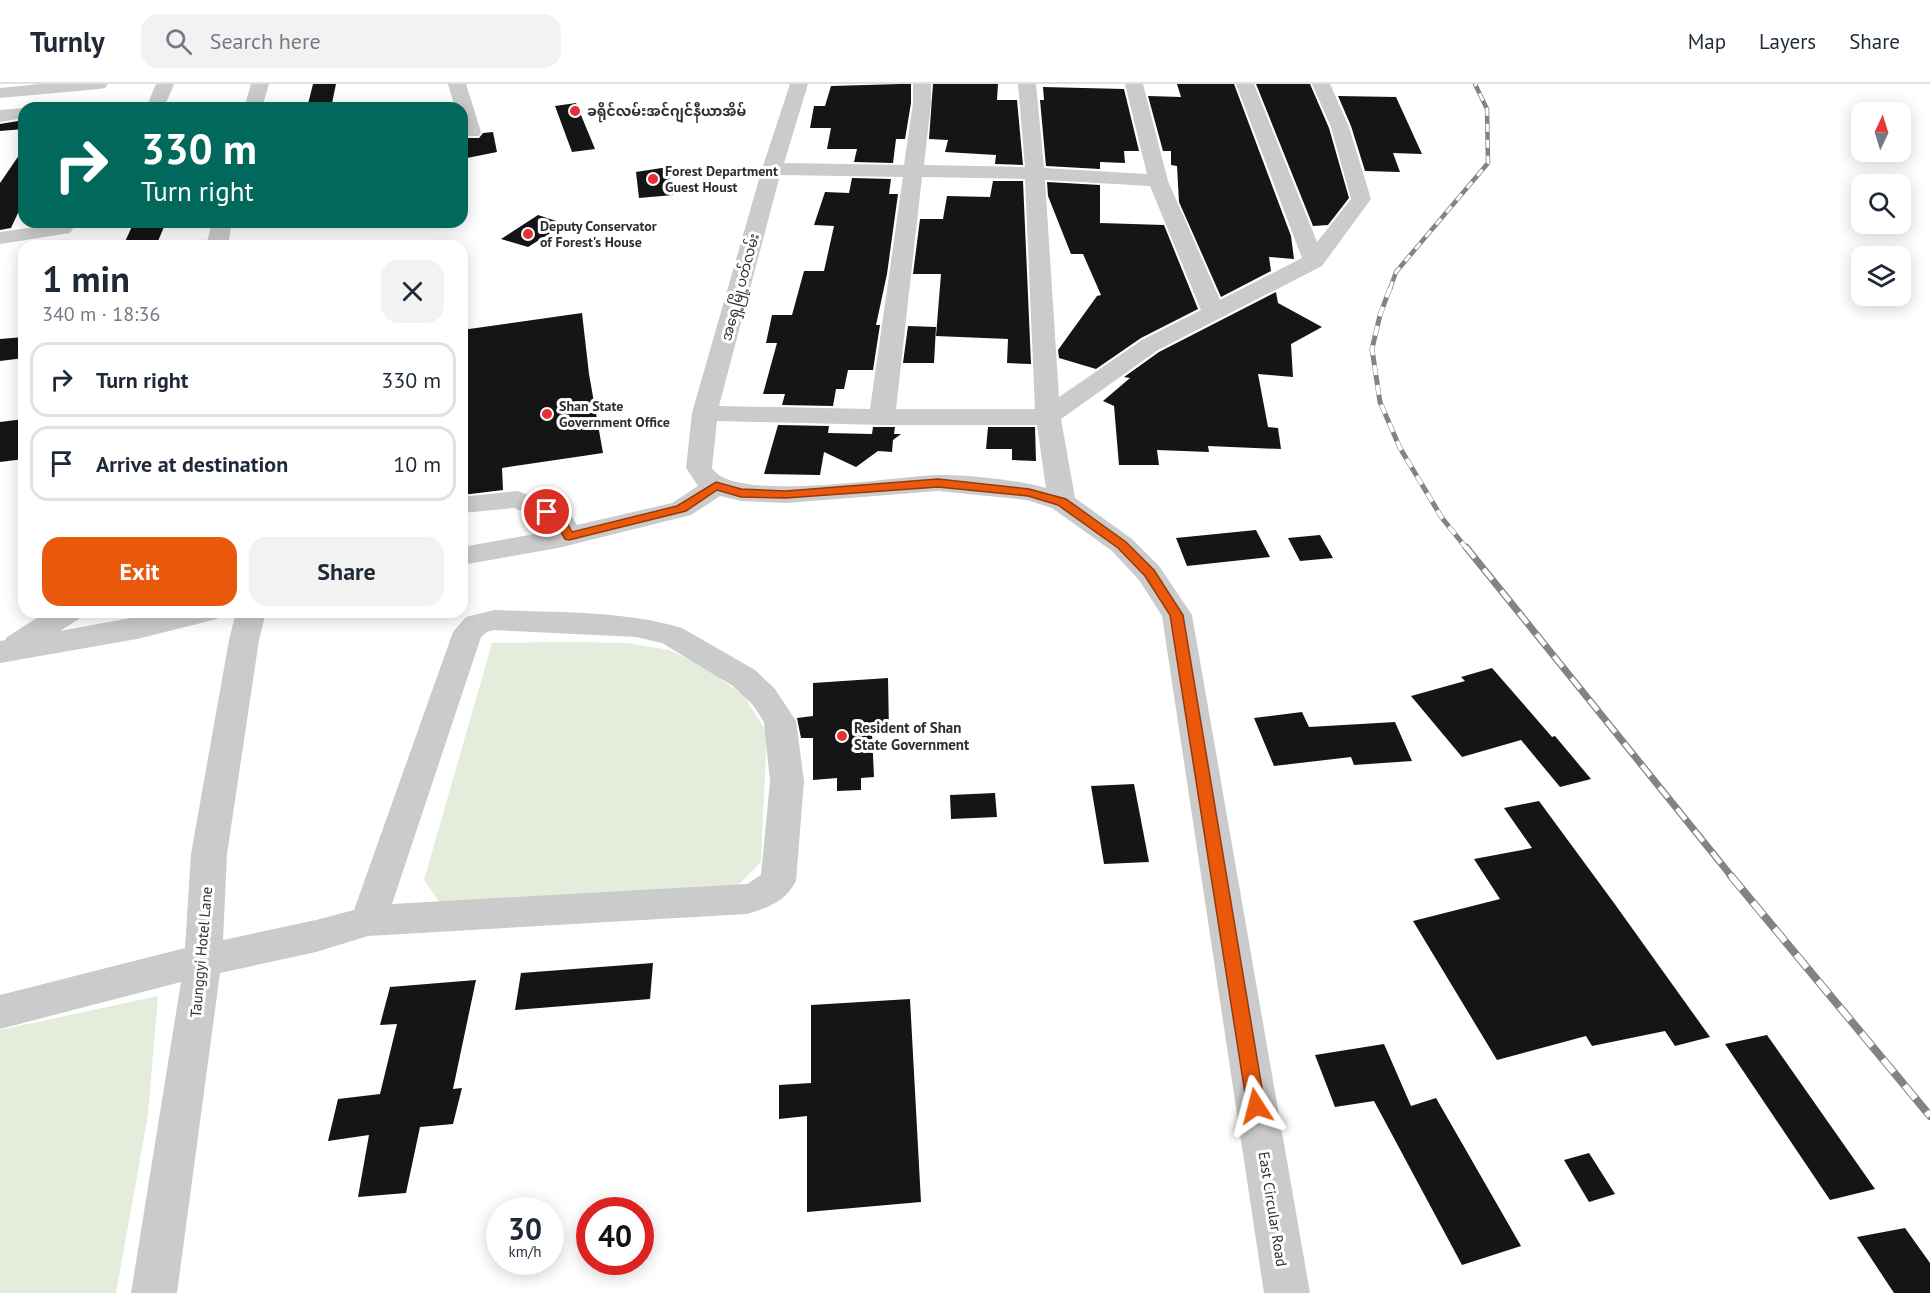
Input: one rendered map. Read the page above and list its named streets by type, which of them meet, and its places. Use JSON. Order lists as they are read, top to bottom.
{
  "streets": {
    "street": ["အရှေ့မြို့ပတ်လမ်း", "Taunggyi Hotel Lane", "East Circular Road"]
  },
  "crossings": [
    ["အရှေ့မြို့ပတ်လမ်း", "East Circular Road"]
  ],
  "places": [
    "ခရိုင်လမ်းအင်ဂျင်နီယာအိမ်",
    "Forest Department Guest Houst",
    "Deputy Conservator of Forest's House",
    "Shan State Government Office",
    "Resident of Shan State Government"
  ],
  "north": "top",
  "page": {
    "header": "Turnly",
    "search": "Search here",
    "nav": ["Map", "Layers", "Share"],
    "turn": ["330 m", "Turn right"],
    "heading": ["1 min", "340 m · 18:36"],
    "list": [
      {
        "name": "Turn right",
        "value": "330 m"
      },
      {
        "name": "Arrive at destination",
        "value": "10 m"
      }
    ],
    "buttons": ["Exit", "Share"],
    "speed": "30 km/h",
    "limit": "40"
  }
}
